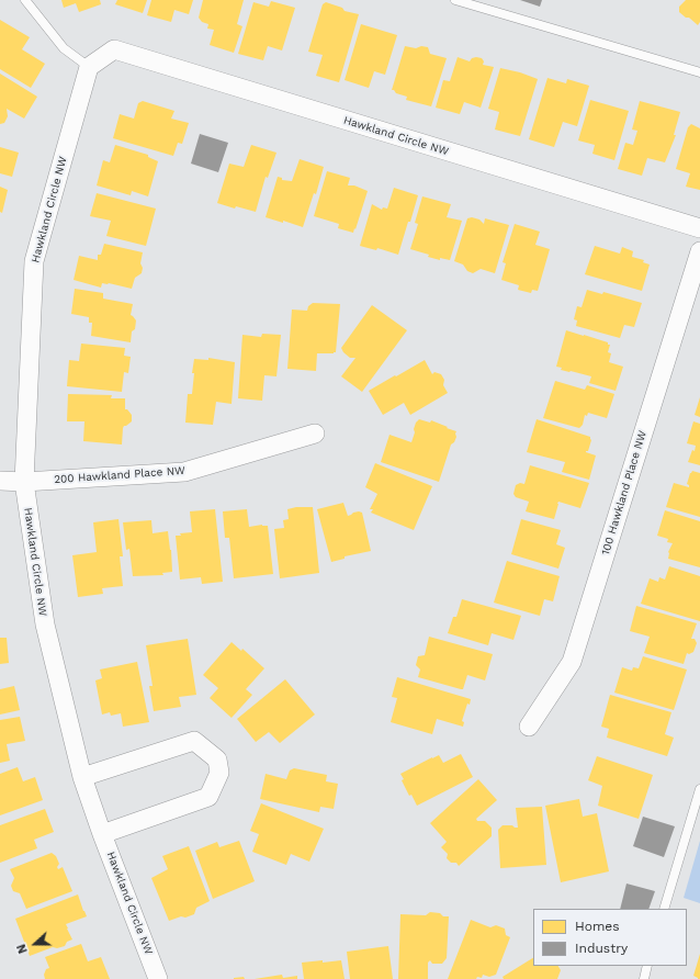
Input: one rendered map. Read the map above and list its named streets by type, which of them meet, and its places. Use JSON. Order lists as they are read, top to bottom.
{
  "streets": {
    "street": ["Hawkland Circle NW", "200 Hawkland Place NW", "100 Hawkland Place NW"]
  },
  "crossings": [
    ["Hawkland Circle NW", "200 Hawkland Place NW"]
  ],
  "legend": ["Homes", "Industry"],
  "north": "left"
}
